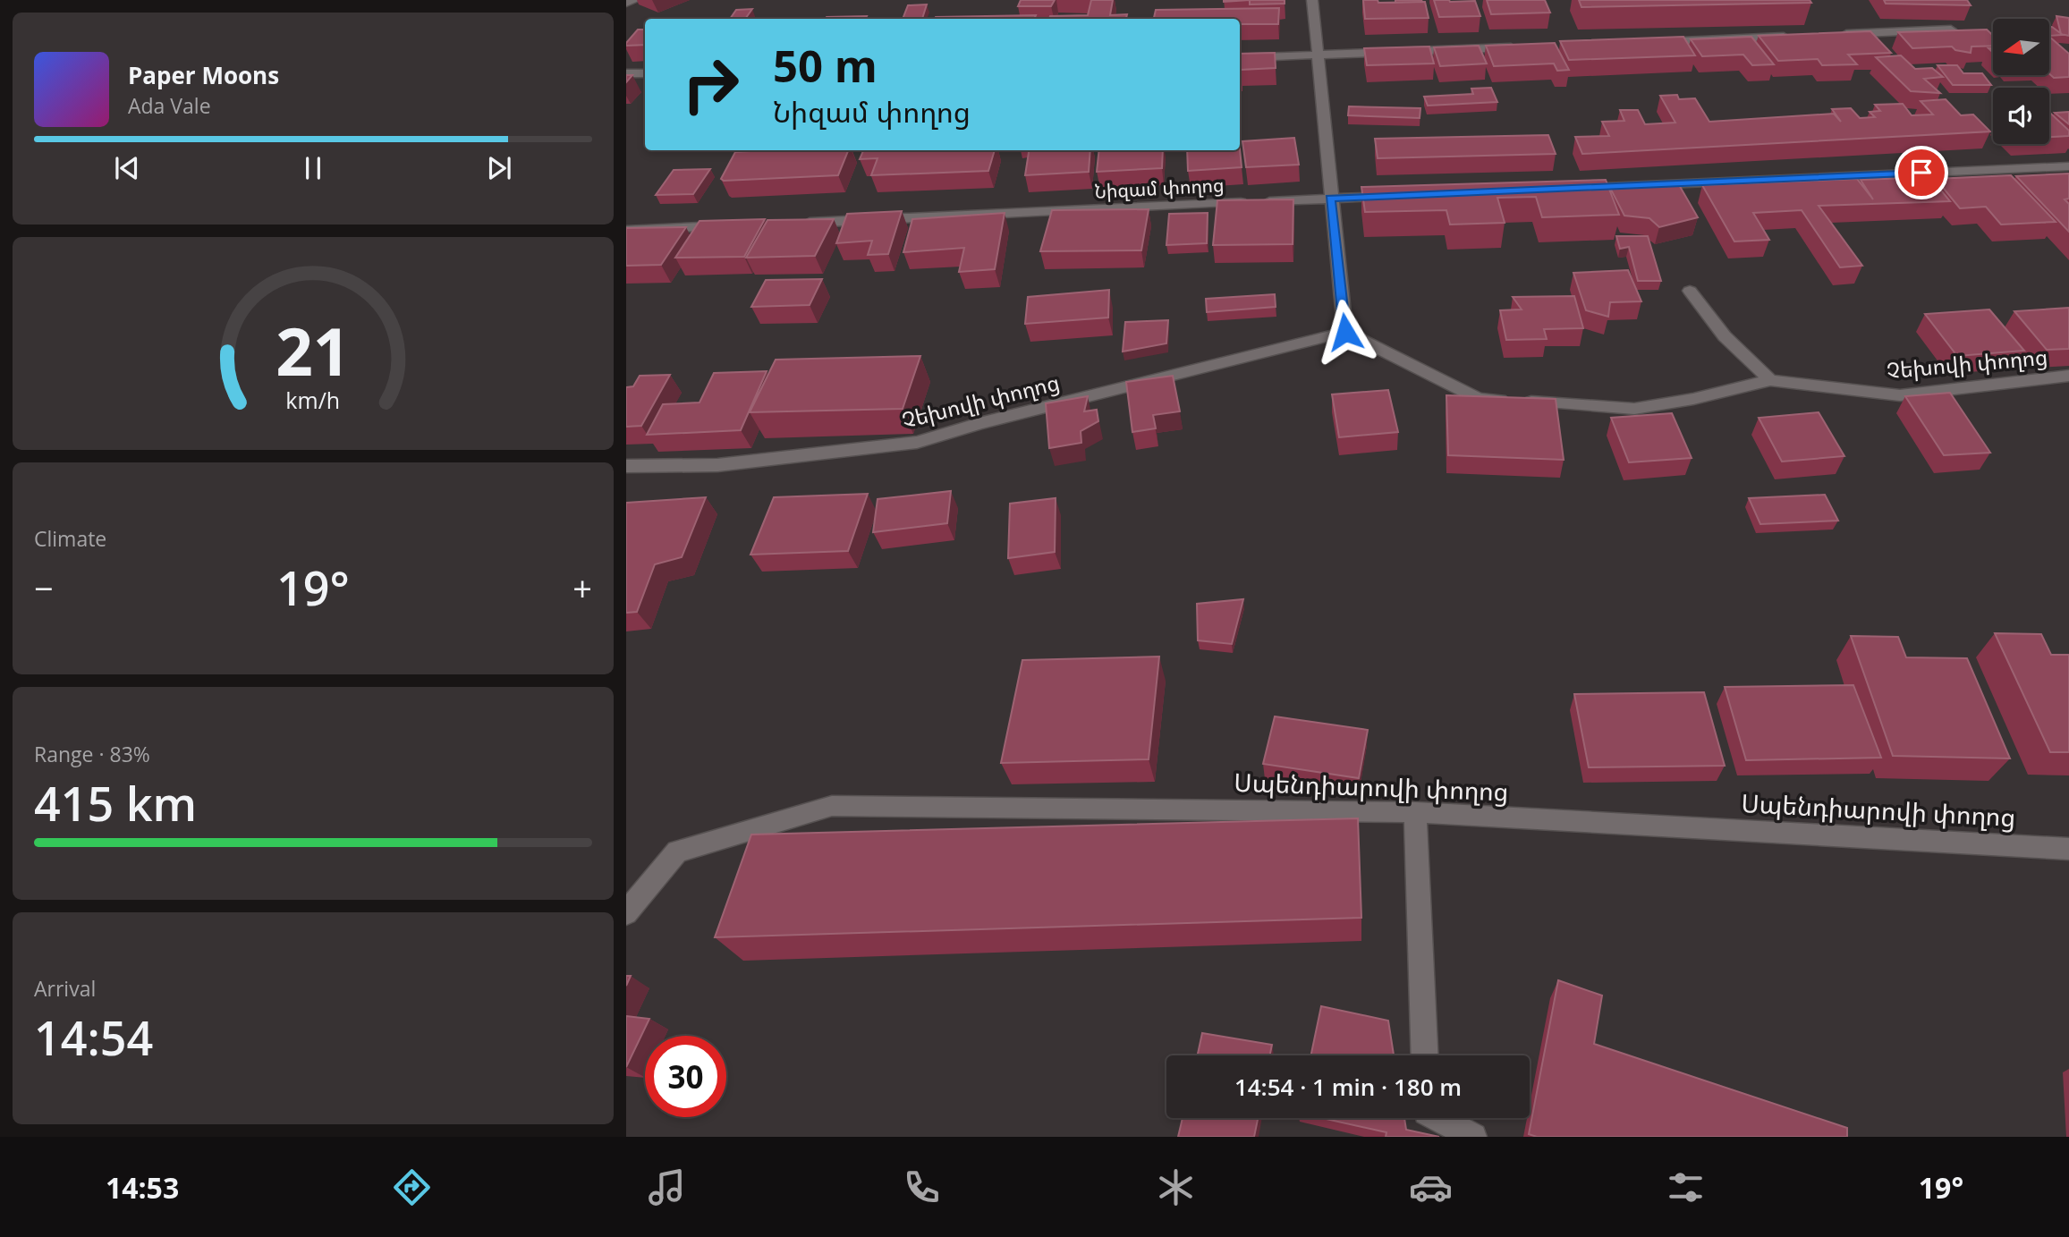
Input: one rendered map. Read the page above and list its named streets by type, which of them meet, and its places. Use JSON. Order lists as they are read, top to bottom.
{
  "streets": {
    "street": ["Նիզամ փողոց", "Չեխովի փողոց", "Սպենդիարովի փողոց"]
  },
  "north": "left",
  "page": {
    "turn": ["50 m", "Նիզամ փողոց"],
    "song": ["Paper Moons", "Ada Vale"],
    "tile": [
      "Climate",
      ["Range · 83%", "415 km"],
      ["Arrival", "14:54"]
    ],
    "heat": ["−", "19°", "+"],
    "limit": "30",
    "trip": "14:54 · 1 min · 180 m",
    "tabs": ["14:53", "19°"],
    "gauge": ["21", "km/h"]
  }
}
